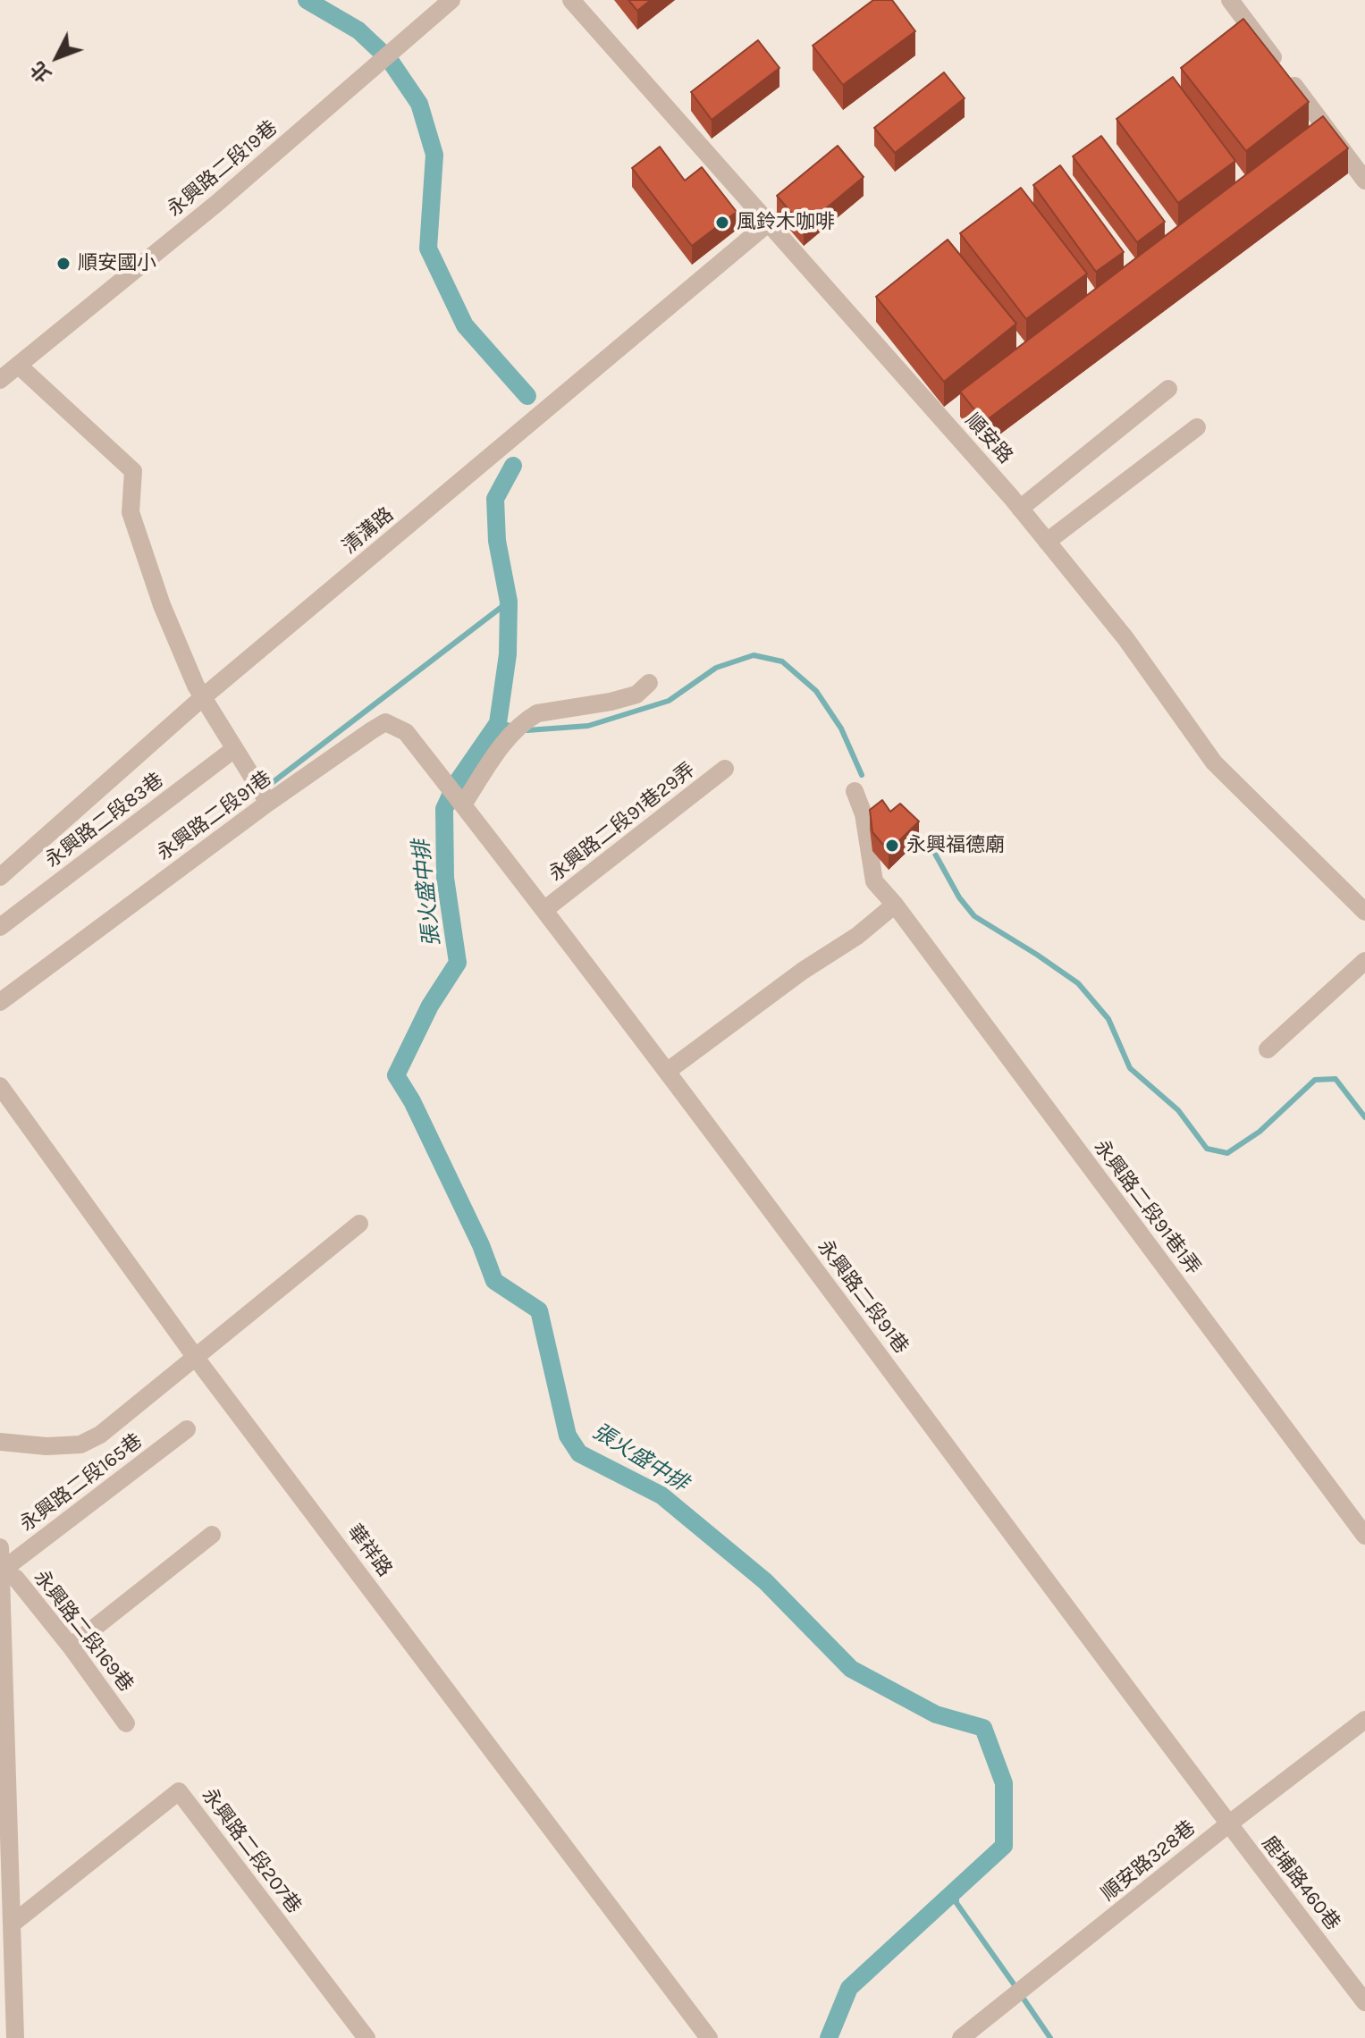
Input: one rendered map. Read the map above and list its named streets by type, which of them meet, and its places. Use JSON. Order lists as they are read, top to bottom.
{
  "streets": {
    "street": [
      "永興路二段19巷",
      "順安路",
      "清溝路",
      "永興路二段91巷",
      "永興路二段83巷",
      "永興路二段91巷29弄",
      "永興路二段91巷1弄",
      "永興路二段165巷",
      "華祥路",
      "永興路二段169巷",
      "永興路二段207巷",
      "順安路328巷",
      "鹿埔路460巷"
    ]
  },
  "crossings": [
    ["順安路", "清溝路"],
    ["永興路二段91巷", "永興路二段91巷29弄"],
    ["永興路二段91巷", "順安路328巷"],
    ["永興路二段91巷", "鹿埔路460巷"],
    ["永興路二段165巷", "永興路二段169巷"],
    ["順安路328巷", "鹿埔路460巷"]
  ],
  "water": ["張火盛中排"],
  "places": ["風鈴木咖啡", "順安國小", "永興福德廟"],
  "north": "bottom left"
}
